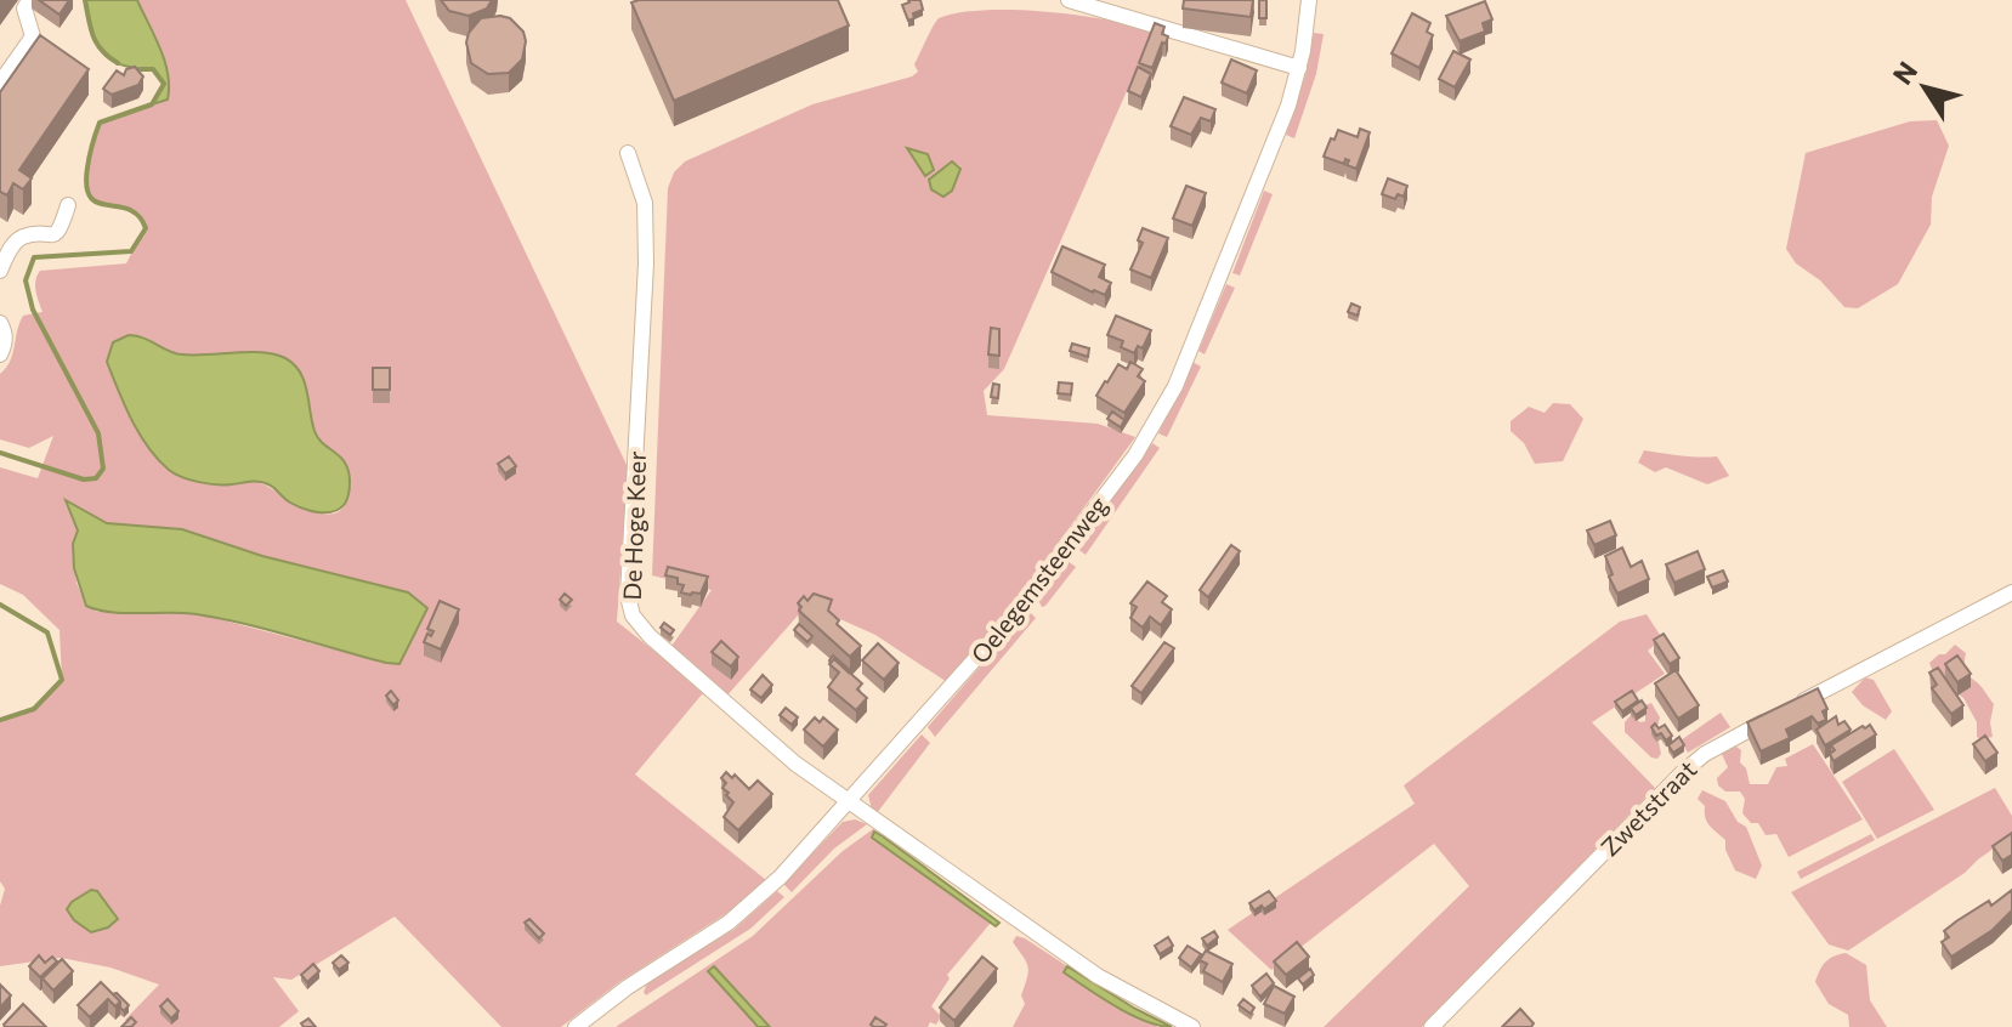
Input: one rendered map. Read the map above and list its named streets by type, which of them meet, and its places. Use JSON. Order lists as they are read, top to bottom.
{
  "streets": {
    "street": ["De Hoge Keer", "Oelegemsteenweg", "Zwetstraat"]
  },
  "crossings": [
    ["De Hoge Keer", "Oelegemsteenweg"]
  ],
  "north": "top left"
}
